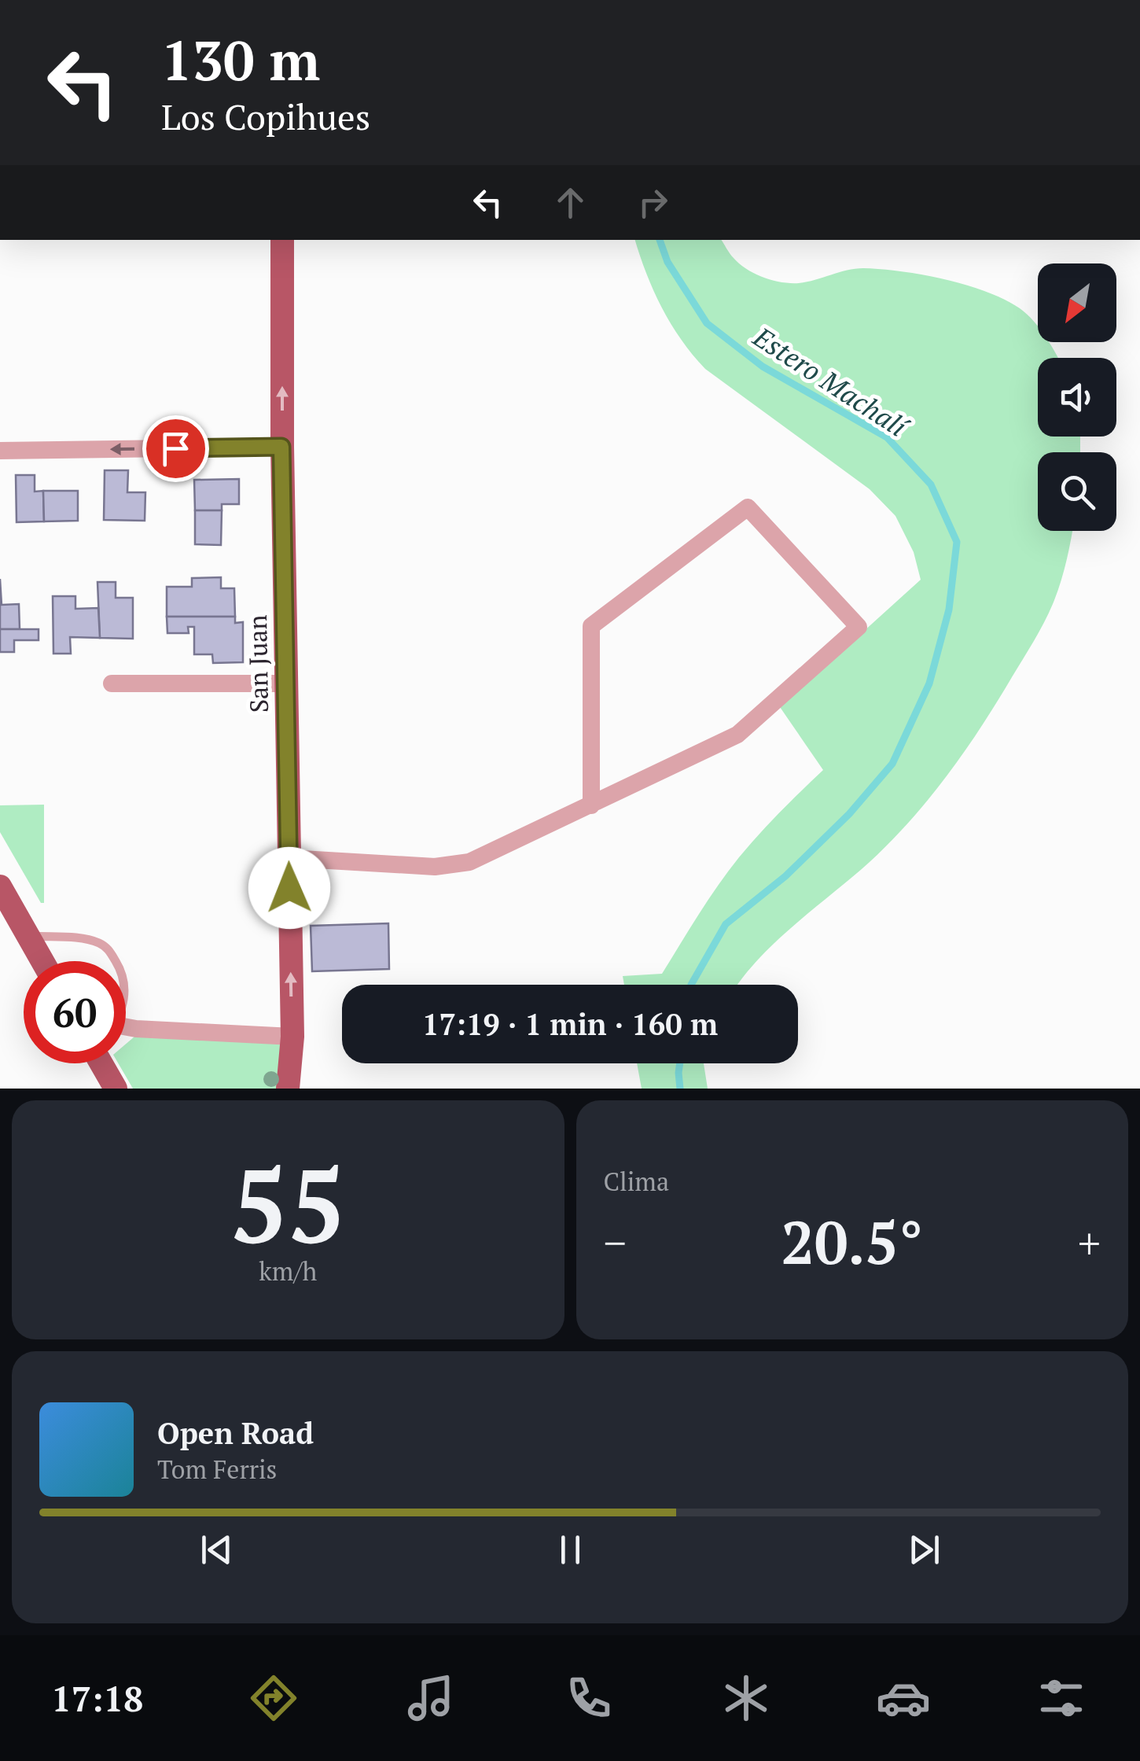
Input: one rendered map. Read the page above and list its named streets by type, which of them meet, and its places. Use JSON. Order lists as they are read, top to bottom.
{
  "streets": {
    "main road": ["San Juan"]
  },
  "one_way": ["San Juan"],
  "water": ["Estero Machalí"],
  "north": "bottom left",
  "page": {
    "turn": ["130 m", "Los Copihues"],
    "limit": "60",
    "trip": "17:19 · 1 min · 160 m",
    "tile": [
      ["55", "km/h"],
      "Clima"
    ],
    "heat": ["−", "20.5°", "+"],
    "song": ["Open Road", "Tom Ferris"],
    "tabs": "17:18"
  }
}
